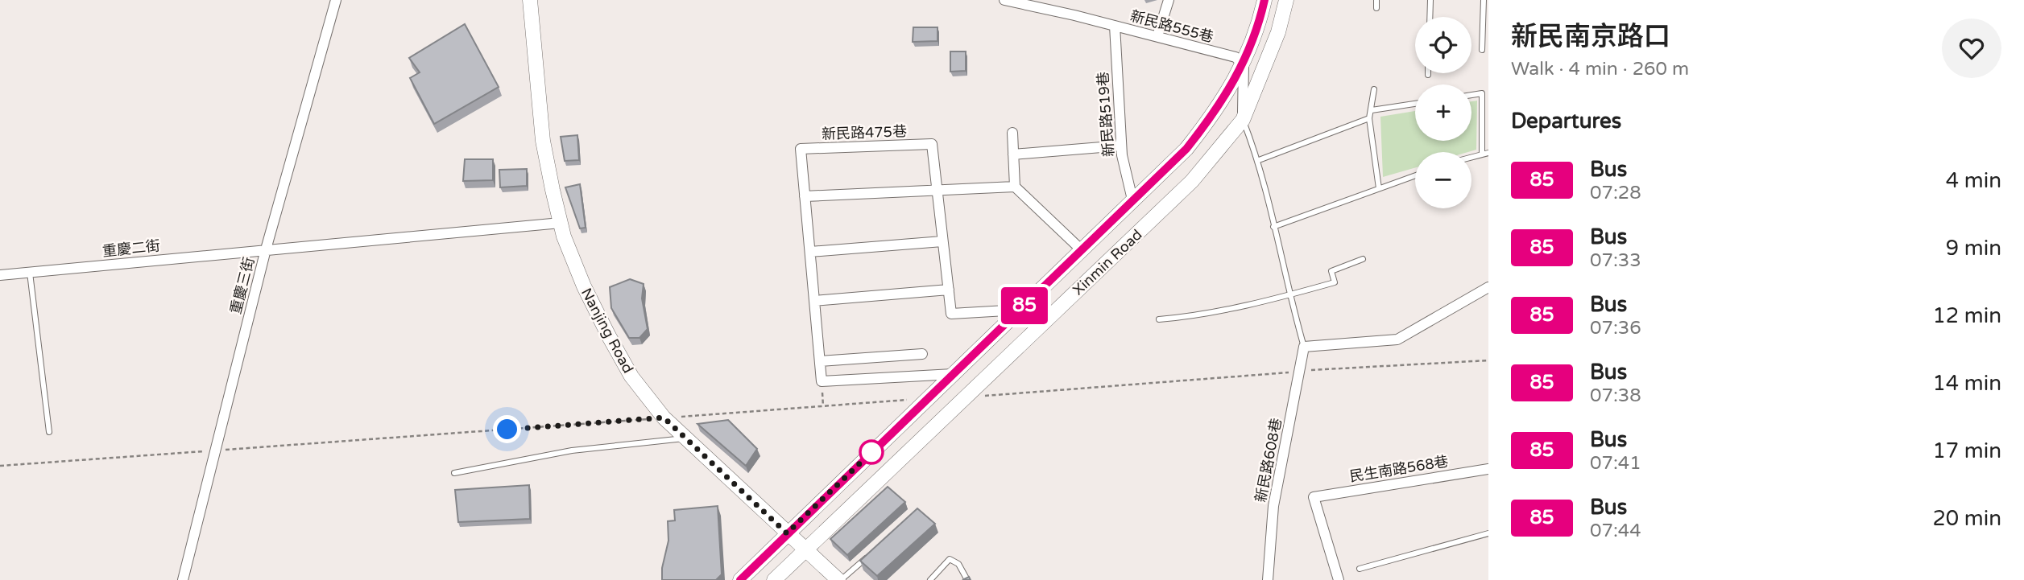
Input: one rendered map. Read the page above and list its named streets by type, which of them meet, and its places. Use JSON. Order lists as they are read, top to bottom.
{
  "streets": {
    "street": [
      "新民路555巷",
      "新民路519巷",
      "新民路475巷",
      "重慶二街",
      "Xinmin Road",
      "重慶三街",
      "Nanjing Road",
      "新民路608巷",
      "民生南路568巷"
    ]
  },
  "crossings": [
    ["新民路555巷", "新民路519巷"],
    ["新民路555巷", "Xinmin Road"],
    ["新民路519巷", "Xinmin Road"],
    ["新民路475巷", "Xinmin Road"],
    ["重慶二街", "重慶三街"],
    ["重慶二街", "Nanjing Road"],
    ["Xinmin Road", "Nanjing Road"]
  ],
  "lines": ["bus line 85"],
  "page": {
    "on_map": "85",
    "heading": [
      ["新民南京路口", "Walk · 4 min · 260 m"],
      "Departures"
    ],
    "map_buttons": ["+", "−"],
    "list": [
      {
        "mark": "85",
        "name": "Bus",
        "note": "07:28",
        "value": "4 min"
      },
      {
        "mark": "85",
        "name": "Bus",
        "note": "07:33",
        "value": "9 min"
      },
      {
        "mark": "85",
        "name": "Bus",
        "note": "07:36",
        "value": "12 min"
      },
      {
        "mark": "85",
        "name": "Bus",
        "note": "07:38",
        "value": "14 min"
      },
      {
        "mark": "85",
        "name": "Bus",
        "note": "07:41",
        "value": "17 min"
      },
      {
        "mark": "85",
        "name": "Bus",
        "note": "07:44",
        "value": "20 min"
      }
    ]
  }
}
